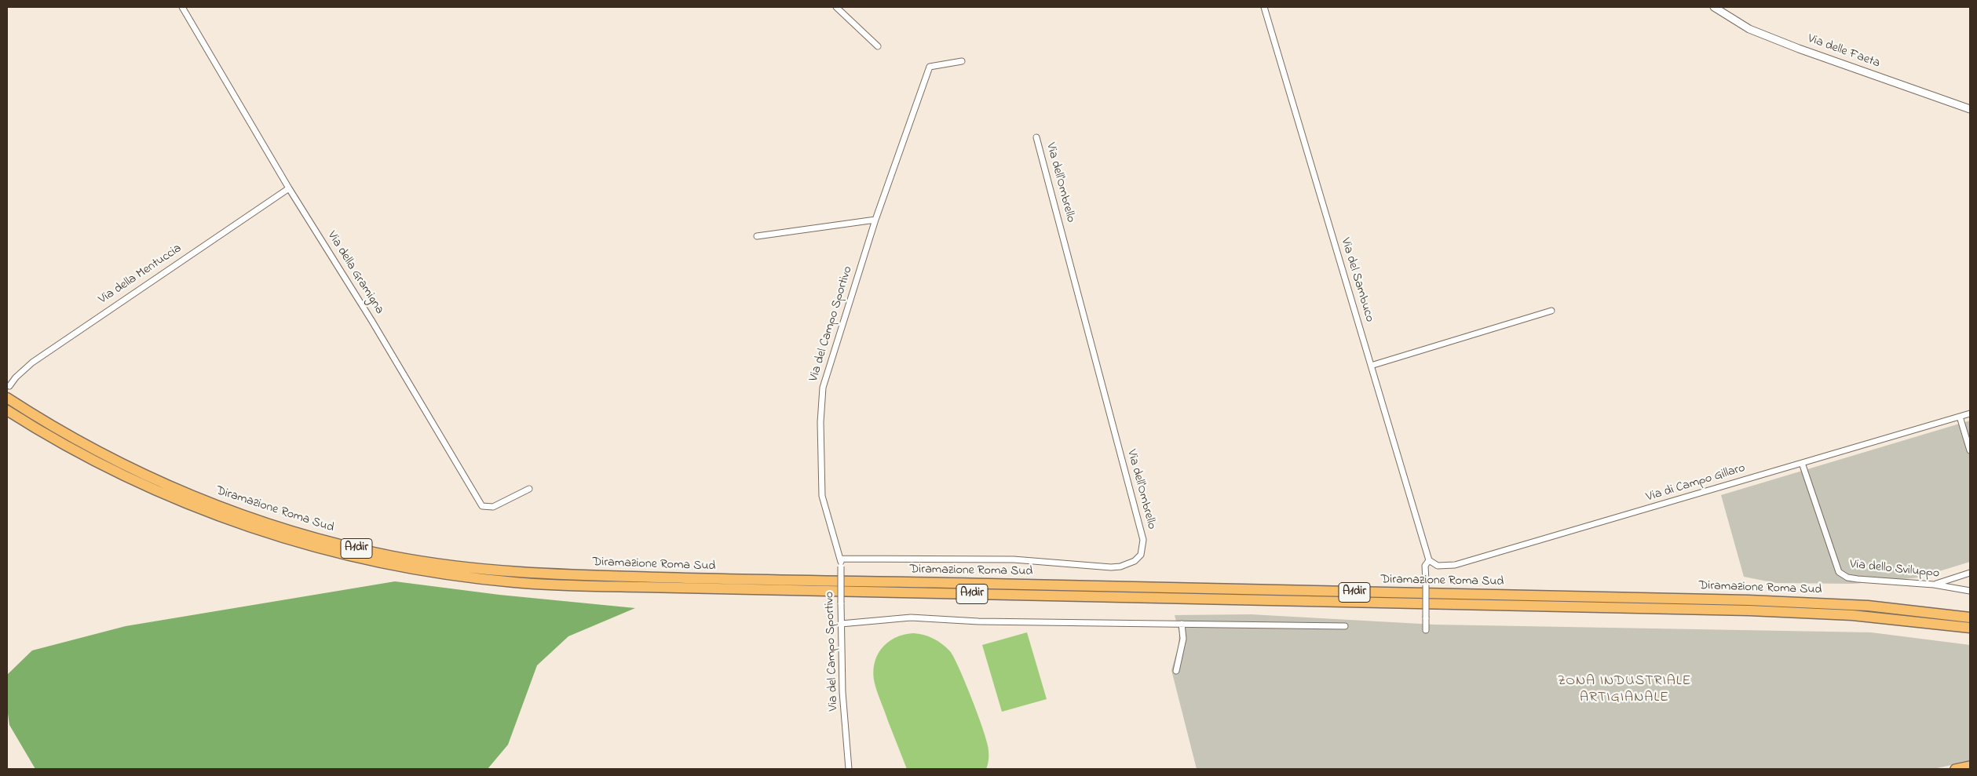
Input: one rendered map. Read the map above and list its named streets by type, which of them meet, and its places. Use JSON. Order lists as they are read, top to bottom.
{
  "streets": {
    "highway": ["Diramazione Roma Sud", "A1dir"],
    "street": [
      "Via delle Faeta",
      "Via dell'Ombrello",
      "Via della Gramigna",
      "Via della Mentuccia",
      "Via del Sambuco",
      "Via del Campo Sportivo",
      "Via di Campo Gillaro",
      "Via dello Sviluppo"
    ]
  },
  "crossings": [
    ["Via dell'Ombrello", "Via del Campo Sportivo"],
    ["Via della Gramigna", "Via della Mentuccia"],
    ["Via del Sambuco", "Via di Campo Gillaro"],
    ["Via di Campo Gillaro", "Via dello Sviluppo"]
  ],
  "districts": ["ZONA INDUSTRIALE ARTIGIANALE"]
}
